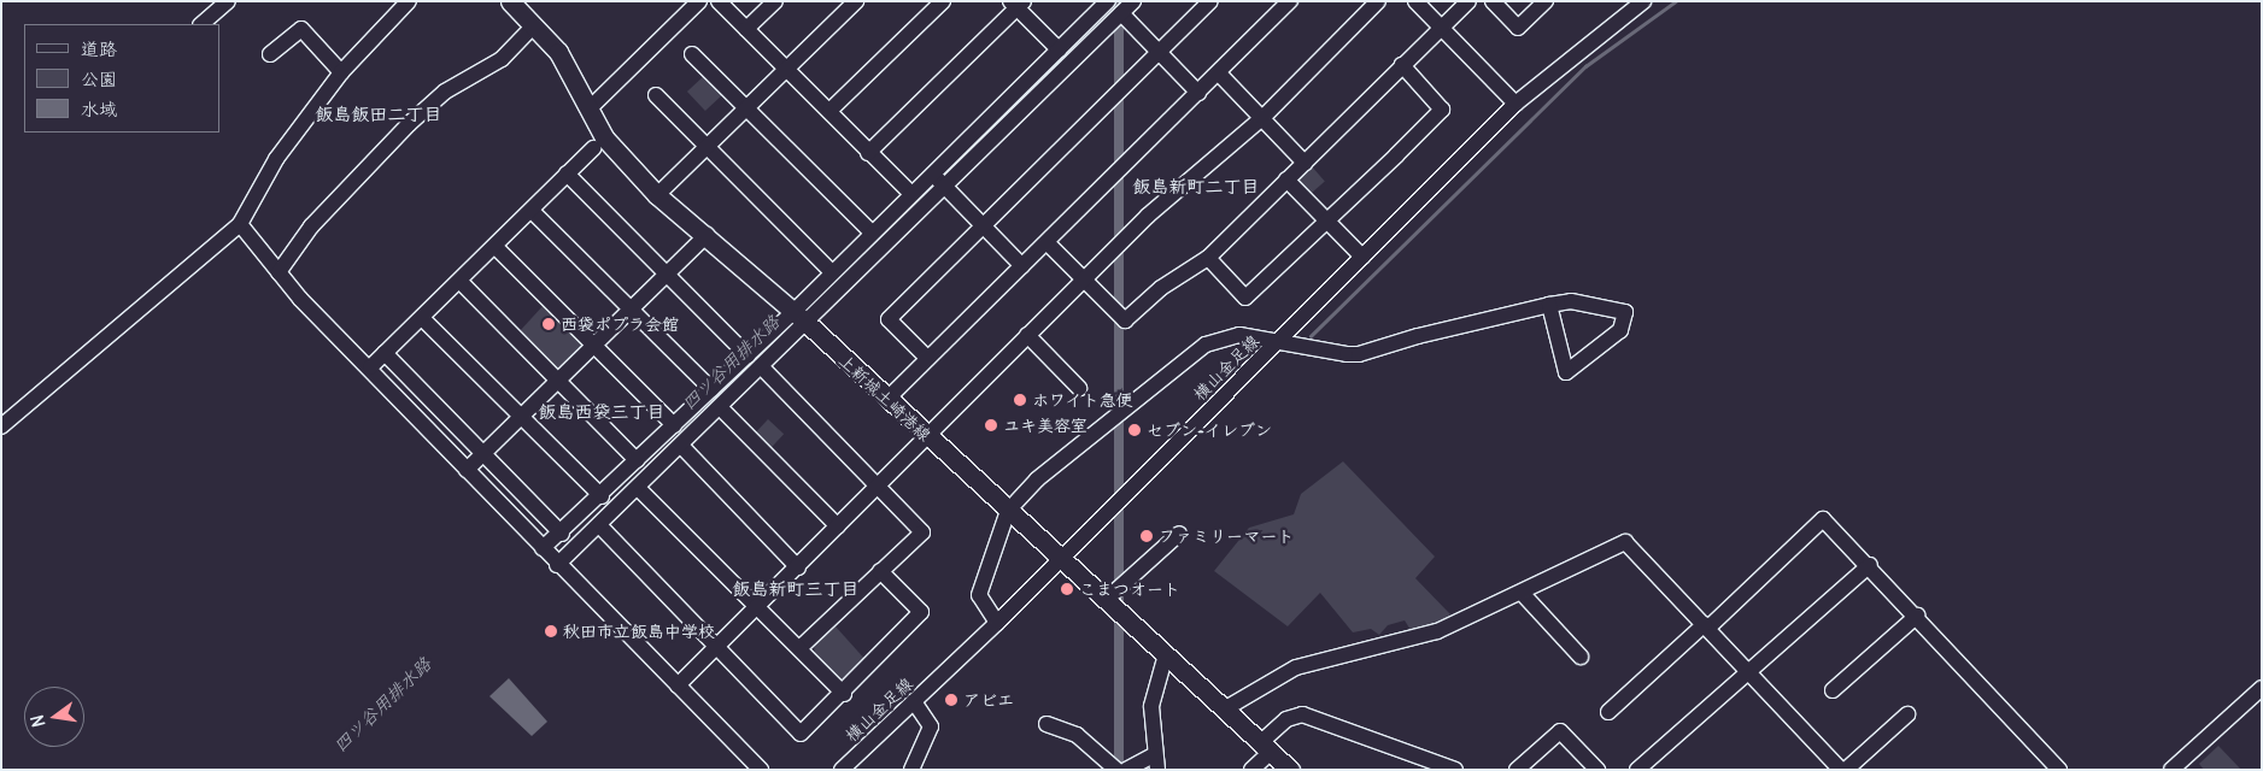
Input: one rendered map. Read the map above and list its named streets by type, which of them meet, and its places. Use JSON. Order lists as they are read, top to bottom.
{
  "streets": {
    "main road": ["上新城土崎港線"],
    "street": ["横山金足線"]
  },
  "crossings": [
    ["横山金足線", "上新城土崎港線"]
  ],
  "districts": [
    "飯島飯田二丁目",
    "飯島新町二丁目",
    "飯島西袋三丁目",
    "飯島新町三丁目"
  ],
  "water": ["四ツ谷用排水路"],
  "places": [
    "西袋ポプラ会館",
    "ホワイト急便",
    "ユキ美容室",
    "セブン-イレブン",
    "ファミリーマート",
    "こまつオート",
    "秋田市立飯島中学校",
    "アビエ"
  ],
  "legend": ["道路", "公園", "水域"],
  "north": "left"
}
